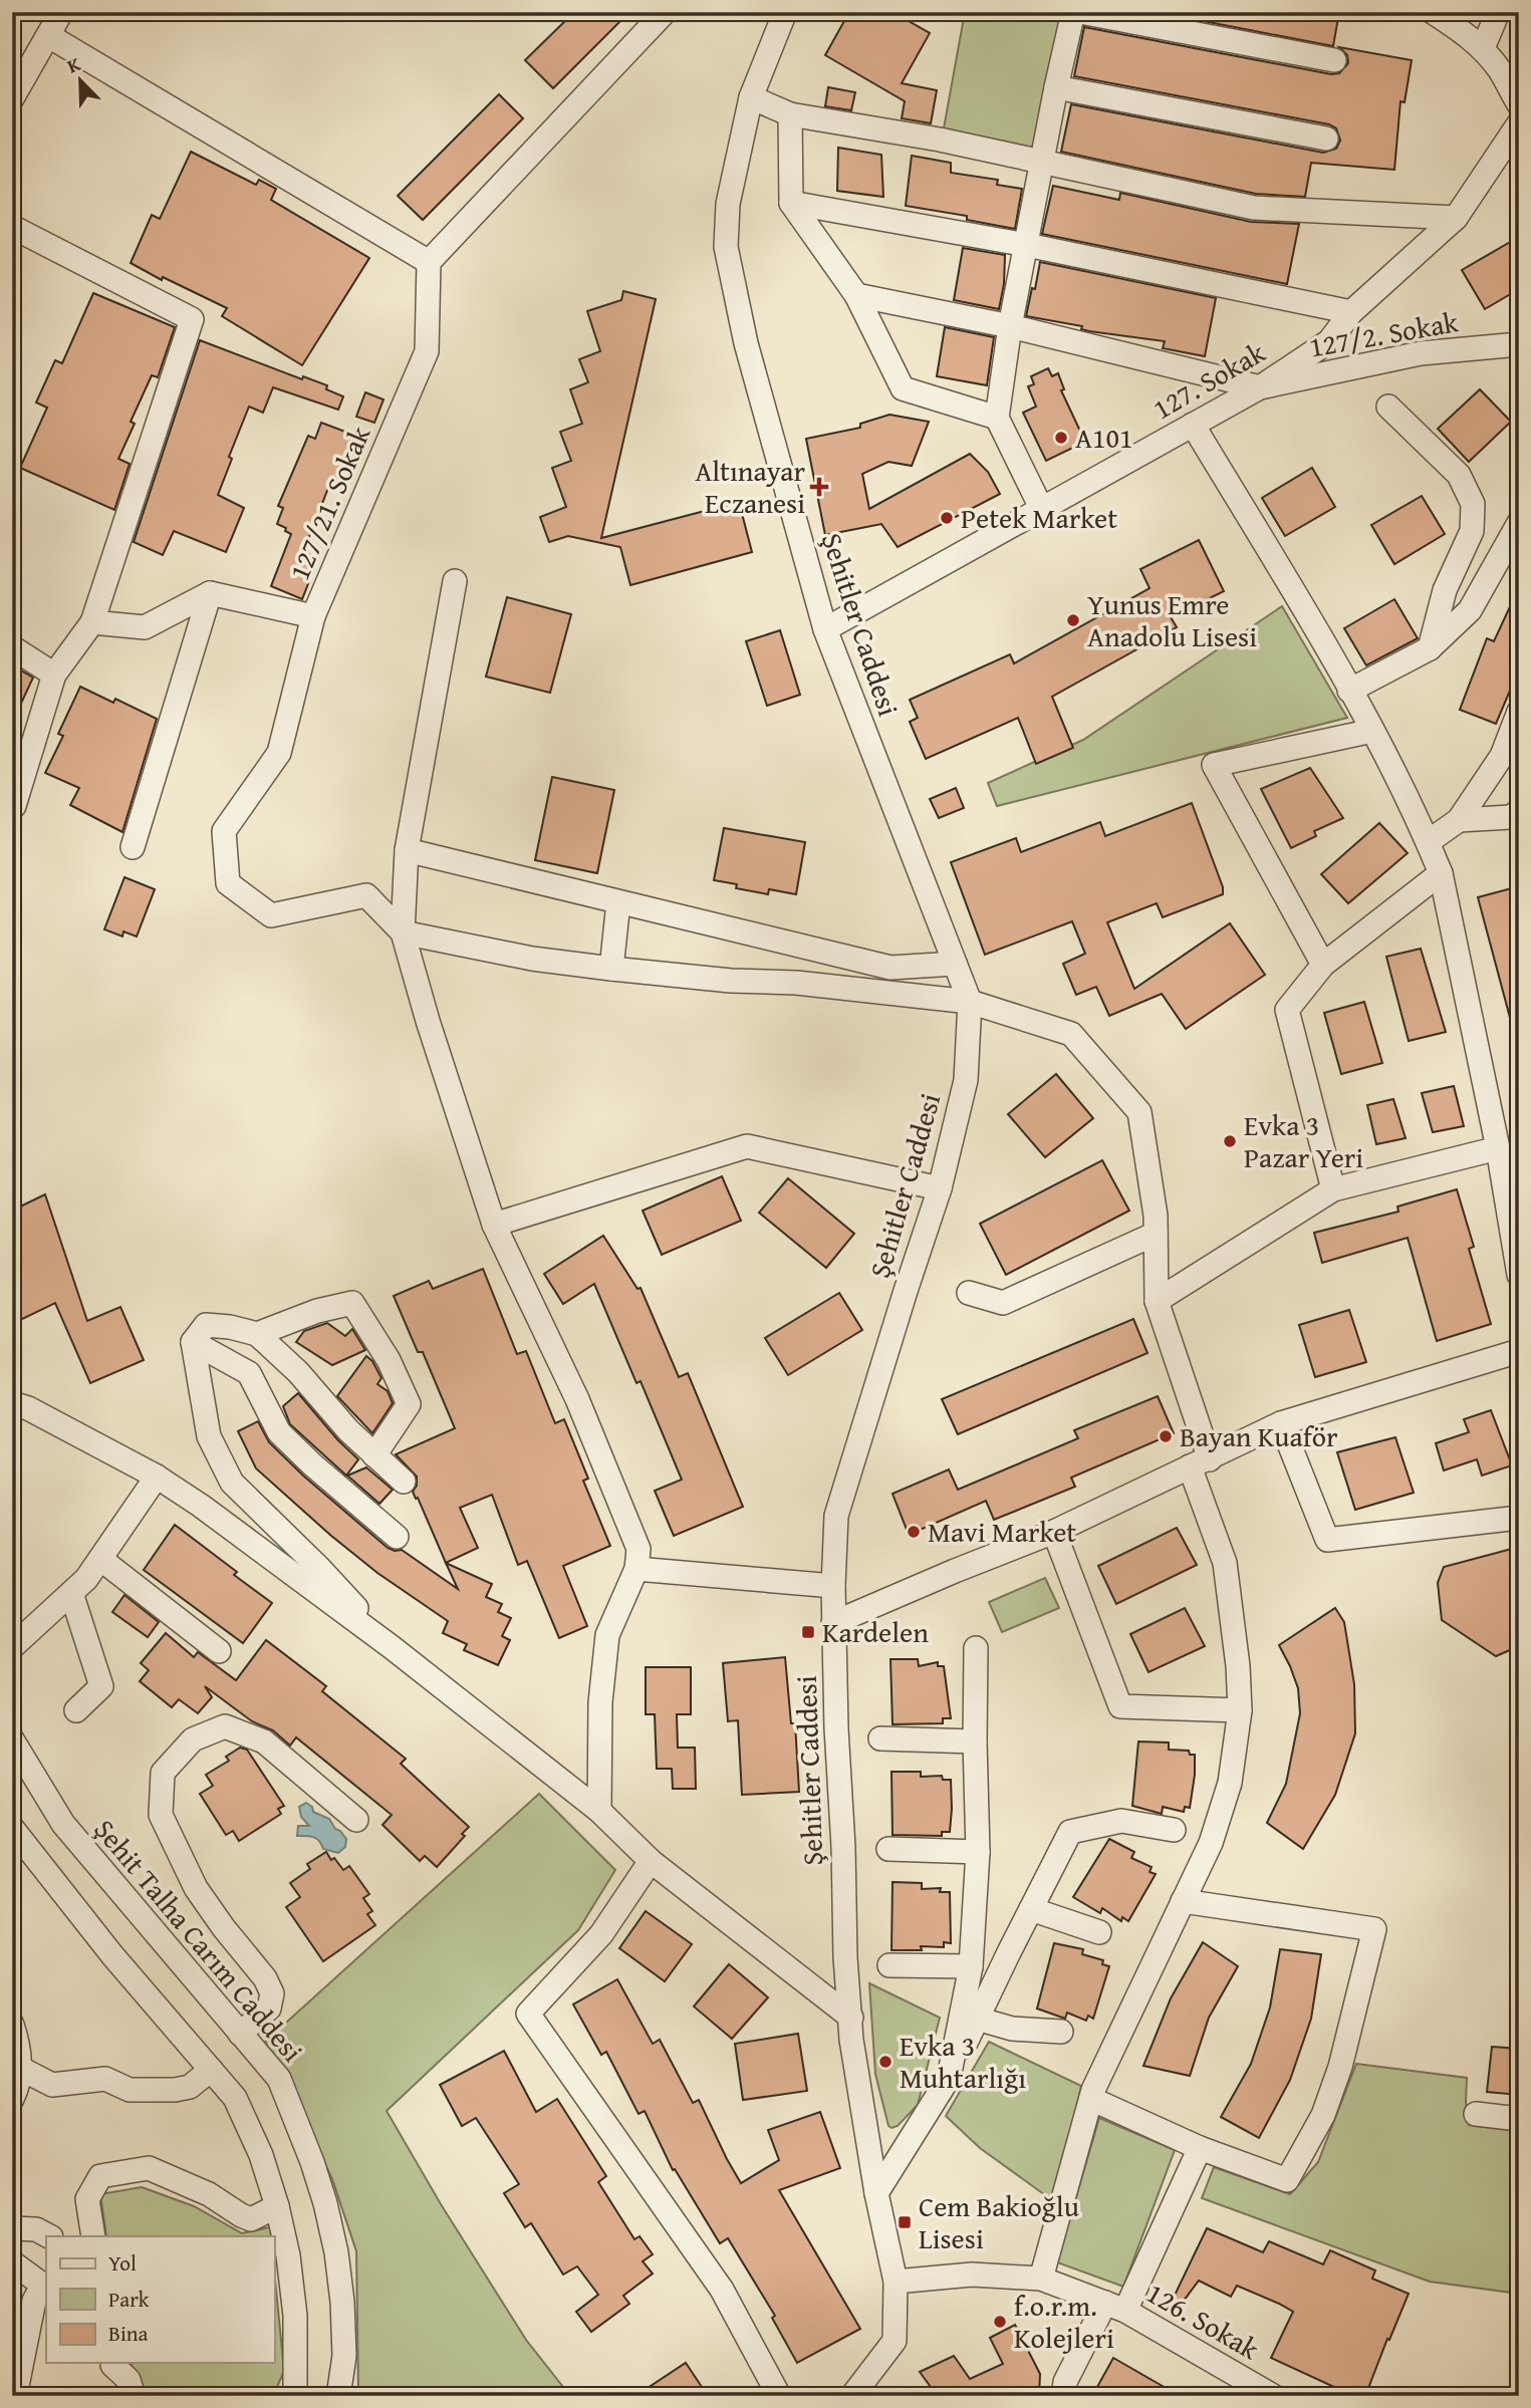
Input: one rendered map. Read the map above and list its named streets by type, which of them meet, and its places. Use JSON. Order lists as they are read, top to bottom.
{
  "streets": {
    "street": [
      "127/2. Sokak",
      "127. Sokak",
      "127/21. Sokak",
      "Şehitler Caddesi",
      "Şehit Talha Carım Caddesi",
      "126. Sokak"
    ]
  },
  "crossings": [
    ["127/2. Sokak", "127. Sokak"],
    ["127. Sokak", "Şehitler Caddesi"],
    ["Şehitler Caddesi", "126. Sokak"]
  ],
  "places": {
    "other": [
      "A101",
      "Petek Market",
      "Yunus Emre Anadolu Lisesi",
      "Evka 3 Pazar Yeri",
      "Bayan Kuaför",
      "Mavi Market",
      "Evka 3 Muhtarlığı",
      "f.o.r.m. Kolejleri"
    ],
    "health": ["Altınayar Eczanesi"],
    "transit": ["Kardelen", "Cem Bakioğlu Lisesi"]
  },
  "legend": ["Yol", "Park", "Bina"],
  "north": "top left"
}
